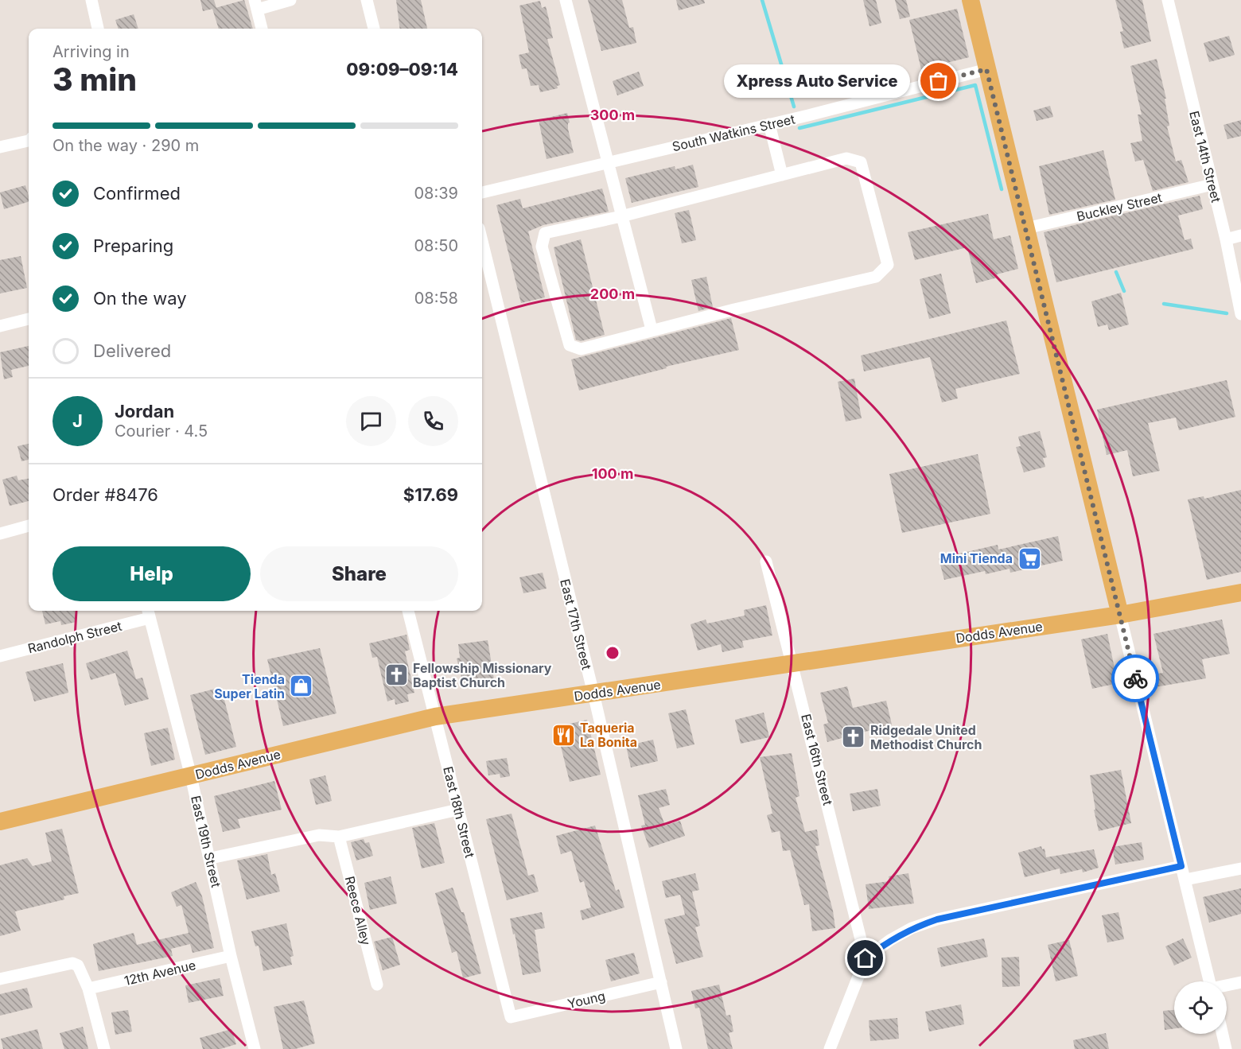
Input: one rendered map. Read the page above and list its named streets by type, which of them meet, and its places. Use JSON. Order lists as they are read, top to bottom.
{
  "streets": {
    "main road": ["Dodds Avenue"],
    "street": [
      "South Watkins Street",
      "East 14th Street",
      "Buckley Street",
      "East 17th Street",
      "Randolph Street",
      "East 16th Street",
      "East 18th Street",
      "East 19th Street",
      "Reece Alley",
      "12th Avenue",
      "Young"
    ]
  },
  "crossings": [
    ["East 14th Street", "Buckley Street"],
    ["East 17th Street", "Dodds Avenue"],
    ["East 17th Street", "Young"],
    ["Dodds Avenue", "East 16th Street"],
    ["Dodds Avenue", "East 18th Street"],
    ["Dodds Avenue", "East 19th Street"],
    ["Randolph Street", "East 19th Street"],
    ["East 18th Street", "Young"],
    ["East 19th Street", "12th Avenue"]
  ],
  "places": {
    "other": ["Xpress Auto Service"],
    "supermarket": ["Mini Tienda"],
    "church": ["Fellowship Missionary Baptist Church", "Ridgedale United Methodist Church"],
    "shop": ["Tienda Super Latin"],
    "restaurant": ["Taqueria La Bonita"]
  },
  "page": {
    "heading": ["3 min", "Arriving in", "09:09–09:14"],
    "panel": [
      "Jordan",
      "Courier · 4.5",
      "Order #8476",
      "$17.69"
    ],
    "bubble": "Xpress Auto Service",
    "bar": "On the way · 290 m",
    "list": [
      ["Confirmed", "08:39"],
      ["Preparing", "08:50"],
      ["On the way", "08:58"],
      "Delivered"
    ],
    "round": "J",
    "buttons": ["Help", "Share"]
  },
  "rings": ["300 m", "200 m", "100 m"]
}
